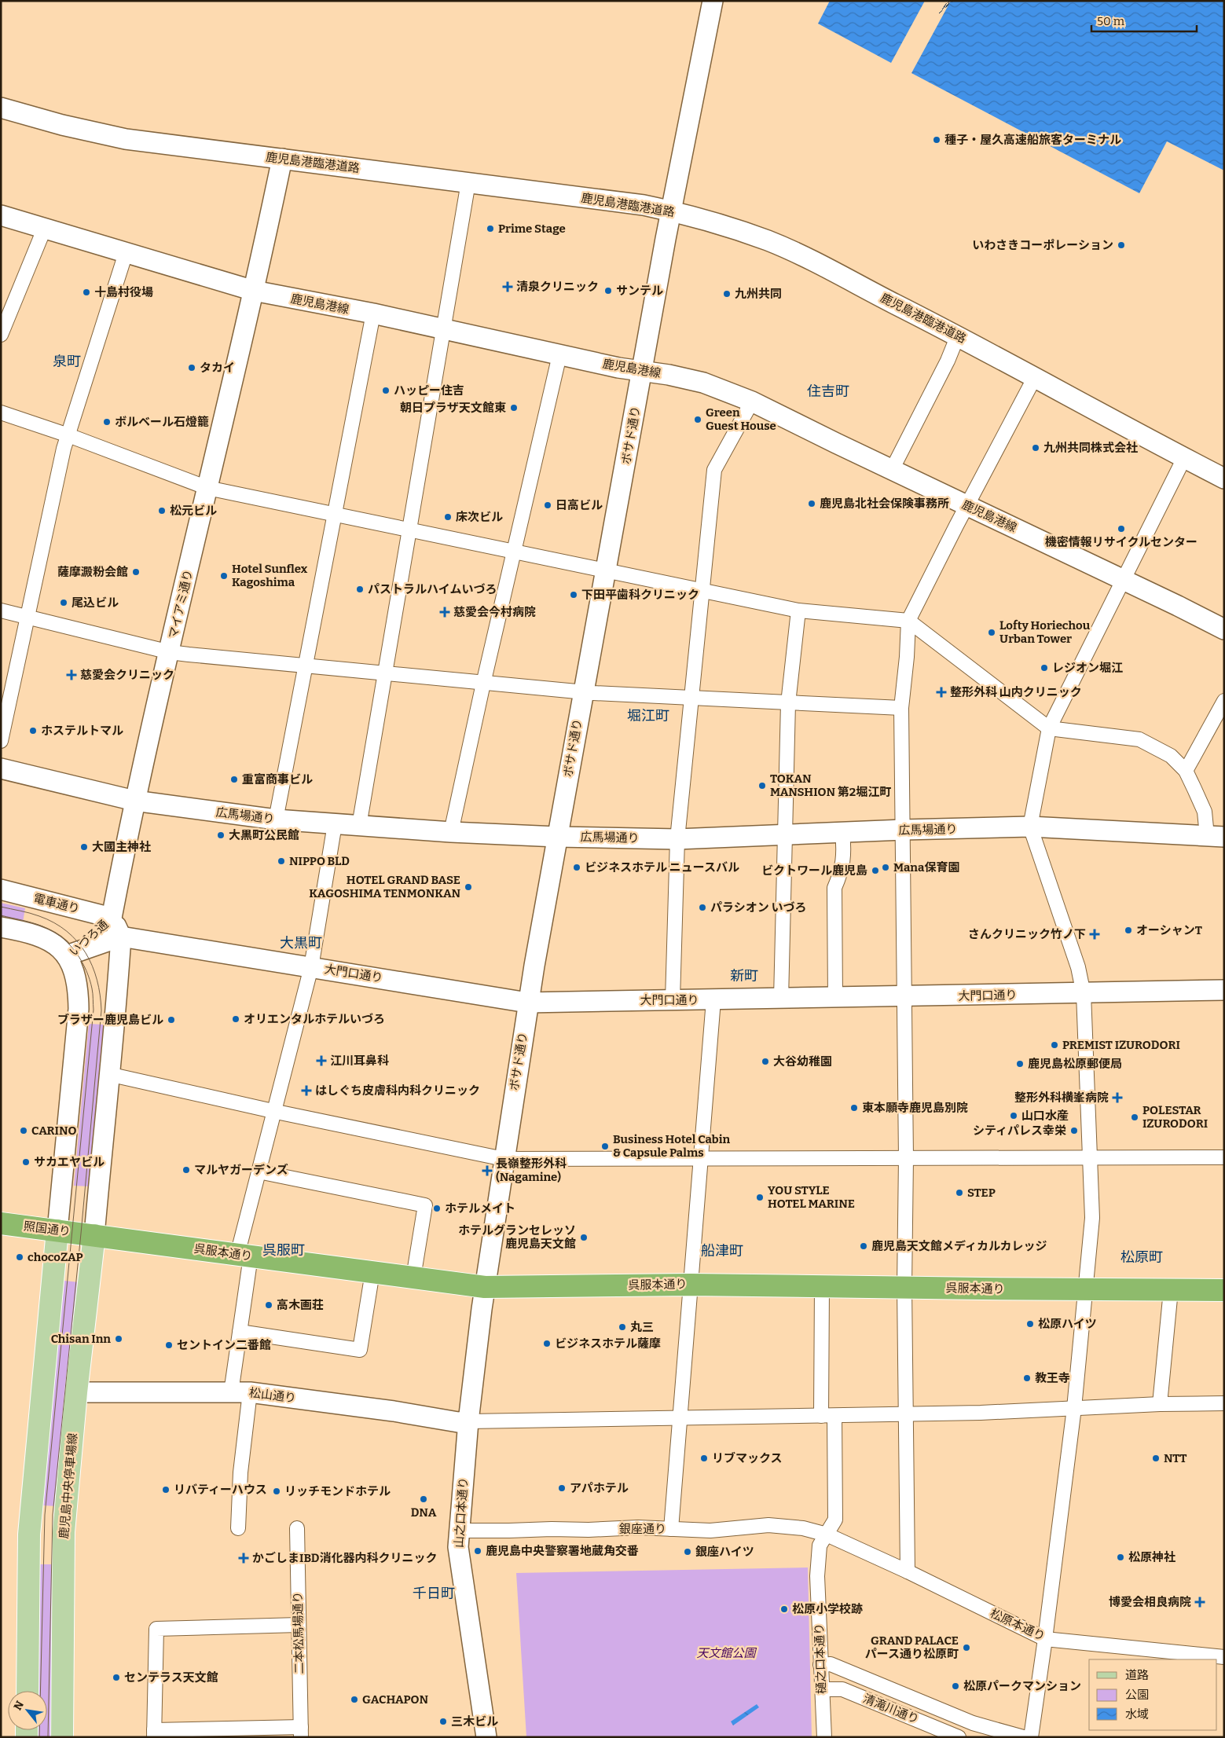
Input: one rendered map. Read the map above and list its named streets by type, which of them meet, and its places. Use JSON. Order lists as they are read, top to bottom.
{
  "streets": {
    "highway": ["照国通り", "呉服本通り"],
    "main road": ["鹿児島中央停車場線"],
    "street": [
      "鹿児島港臨港道路",
      "鹿児島港線",
      "ボサド通り",
      "マイアミ通り",
      "広馬場通り",
      "電車通り",
      "いづろ通",
      "大門口通り",
      "松山通り",
      "山之口本通り",
      "銀座通り",
      "松原本通り",
      "二本松馬場通り",
      "樋之口本通り",
      "清滝川通り"
    ]
  },
  "crossings": [
    ["鹿児島港臨港道路", "ボサド通り"],
    ["鹿児島港臨港道路", "マイアミ通り"],
    ["鹿児島港線", "ボサド通り"],
    ["鹿児島港線", "マイアミ通り"],
    ["ボサド通り", "広馬場通り"],
    ["ボサド通り", "大門口通り"],
    ["ボサド通り", "呉服本通り"],
    ["ボサド通り", "山之口本通り"],
    ["マイアミ通り", "広馬場通り"],
    ["マイアミ通り", "電車通り"],
    ["マイアミ通り", "いづろ通"],
    ["電車通り", "いづろ通"],
    ["いづろ通", "大門口通り"],
    ["いづろ通", "照国通り"],
    ["いづろ通", "呉服本通り"],
    ["いづろ通", "鹿児島中央停車場線"],
    ["照国通り", "呉服本通り"],
    ["照国通り", "鹿児島中央停車場線"],
    ["呉服本通り", "鹿児島中央停車場線"],
    ["呉服本通り", "山之口本通り"],
    ["呉服本通り", "樋之口本通り"],
    ["松山通り", "鹿児島中央停車場線"],
    ["松山通り", "山之口本通り"],
    ["山之口本通り", "銀座通り"],
    ["銀座通り", "松原本通り"],
    ["銀座通り", "樋之口本通り"],
    ["松原本通り", "樋之口本通り"],
    ["樋之口本通り", "清滝川通り"]
  ],
  "districts": [
    "泉町",
    "住吉町",
    "堀江町",
    "大黒町",
    "新町",
    "呉服町",
    "船津町",
    "松原町",
    "千日町"
  ],
  "parks": ["天文館公園"],
  "places": {
    "other": [
      "種子・屋久高速船旅客ターミナル",
      "Prime Stage",
      "いわさきコーポレーション",
      "サンテル",
      "十島村役場",
      "九州共同",
      "タカイ",
      "ハッピー住吉",
      "朝日プラザ天文館東",
      "Green Guest House",
      "ボルベール石燈籠",
      "九州共同株式会社",
      "鹿児島北社会保険事務所",
      "日高ビル",
      "松元ビル",
      "床次ビル",
      "機密情報リサイクルセンター",
      "薩摩澱粉会館",
      "Hotel Sunflex Kagoshima",
      "パストラルハイムいづろ",
      "下田平歯科クリニック",
      "尾込ビル",
      "Lofty Horiechou Urban Tower",
      "レジオン堀江",
      "ホステルトマル",
      "重富商事ビル",
      "TOKAN MANSHION 第2堀江町",
      "大黒町公民館",
      "大國主神社",
      "NIPPO BLD",
      "ビジネスホテル ニュースバル",
      "Mana保育園",
      "ビクトワール鹿児島",
      "HOTEL GRAND BASE KAGOSHIMA TENMONKAN",
      "パラシオン いづろ",
      "オーシャンT",
      "オリエンタルホテルいづろ",
      "ブラザー鹿児島ビル",
      "PREMIST IZURODORI",
      "大谷幼稚園",
      "鹿児島松原郵便局",
      "東本願寺鹿児島別院",
      "山口水産",
      "POLESTAR IZURODORI",
      "CARINO",
      "シティパレス幸栄",
      "Business Hotel Cabin & Capsule Palms",
      "サカエヤビル",
      "マルヤガーデンズ",
      "STEP",
      "YOU STYLE HOTEL MARINE",
      "ホテルメイト",
      "ホテルグランセレッソ 鹿児島天文館",
      "鹿児島天文館メディカルカレッジ",
      "chocoZAP",
      "高木画荘",
      "松原ハイツ",
      "丸三",
      "Chisan Inn",
      "ビジネスホテル薩摩",
      "セントイン二番館",
      "教王寺",
      "リブマックス",
      "NTT",
      "アパホテル",
      "リバティーハウス",
      "リッチモンドホテル",
      "DNA",
      "鹿児島中央警察署地蔵角交番",
      "銀座ハイツ",
      "松原神社",
      "松原小学校跡",
      "GRAND PALACE パース通り松原町",
      "センテラス天文館",
      "松原パークマンション",
      "GACHAPON",
      "三木ビル"
    ],
    "health": [
      "清泉クリニック",
      "慈愛会今村病院",
      "慈愛会クリニック",
      "整形外科 山内クリニック",
      "さんクリニック竹ノ下",
      "江川耳鼻科",
      "はしぐち皮膚科内科クリニック",
      "整形外科横峯病院",
      "長嶺整形外科 (Nagamine)",
      "かごしまIBD消化器内科クリニック",
      "博愛会相良病院"
    ]
  },
  "legend": ["道路", "公園", "水域"],
  "scale_bar": "50 m",
  "north": "top left"
}
